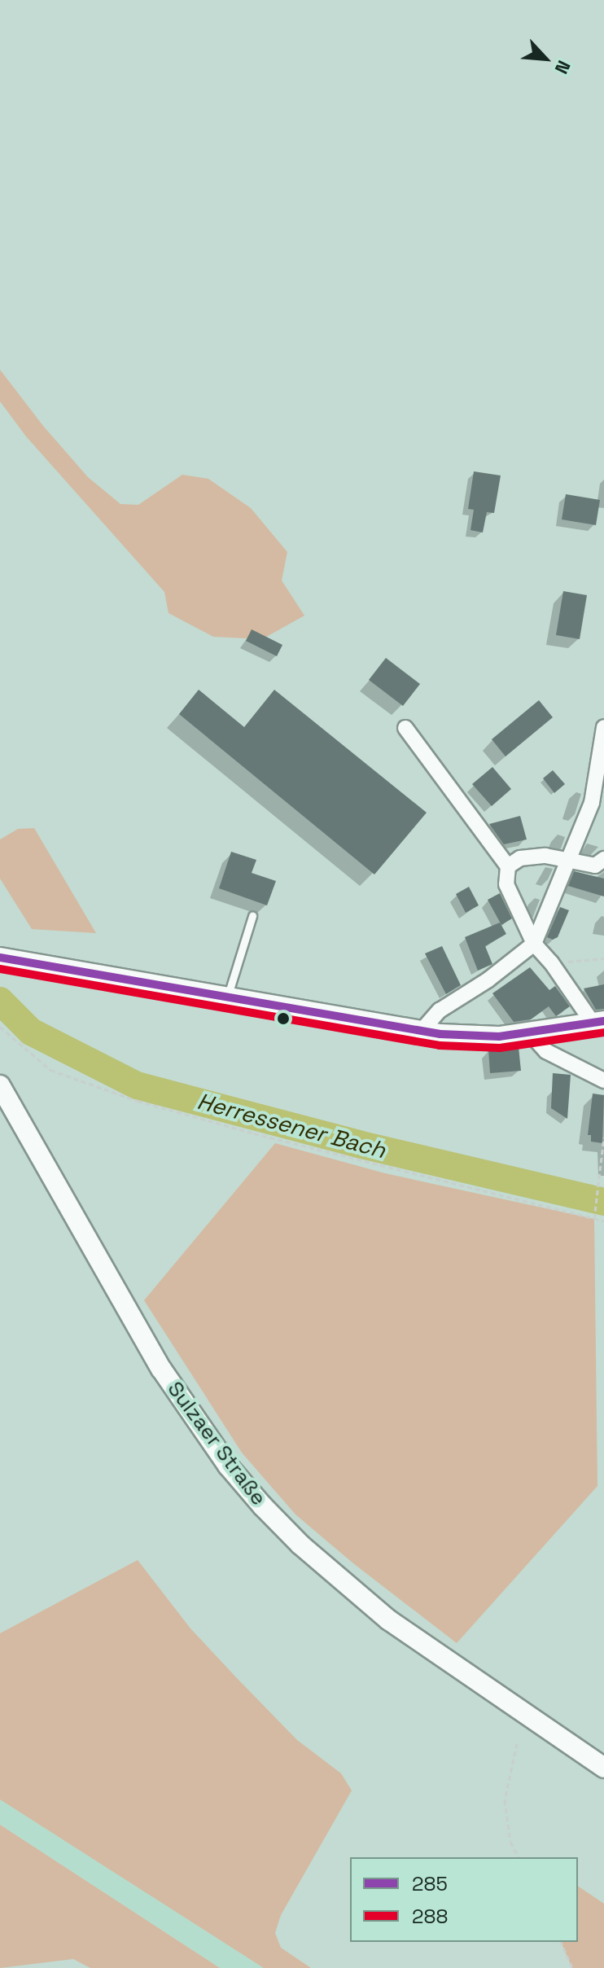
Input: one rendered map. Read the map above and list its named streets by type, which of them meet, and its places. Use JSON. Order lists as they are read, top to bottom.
{
  "streets": {
    "main road": ["Sulzaer Straße"]
  },
  "water": ["Herressener Bach"],
  "lines": ["transit line 285", "transit line 288"],
  "legend": ["285", "288"],
  "north": "bottom right"
}
